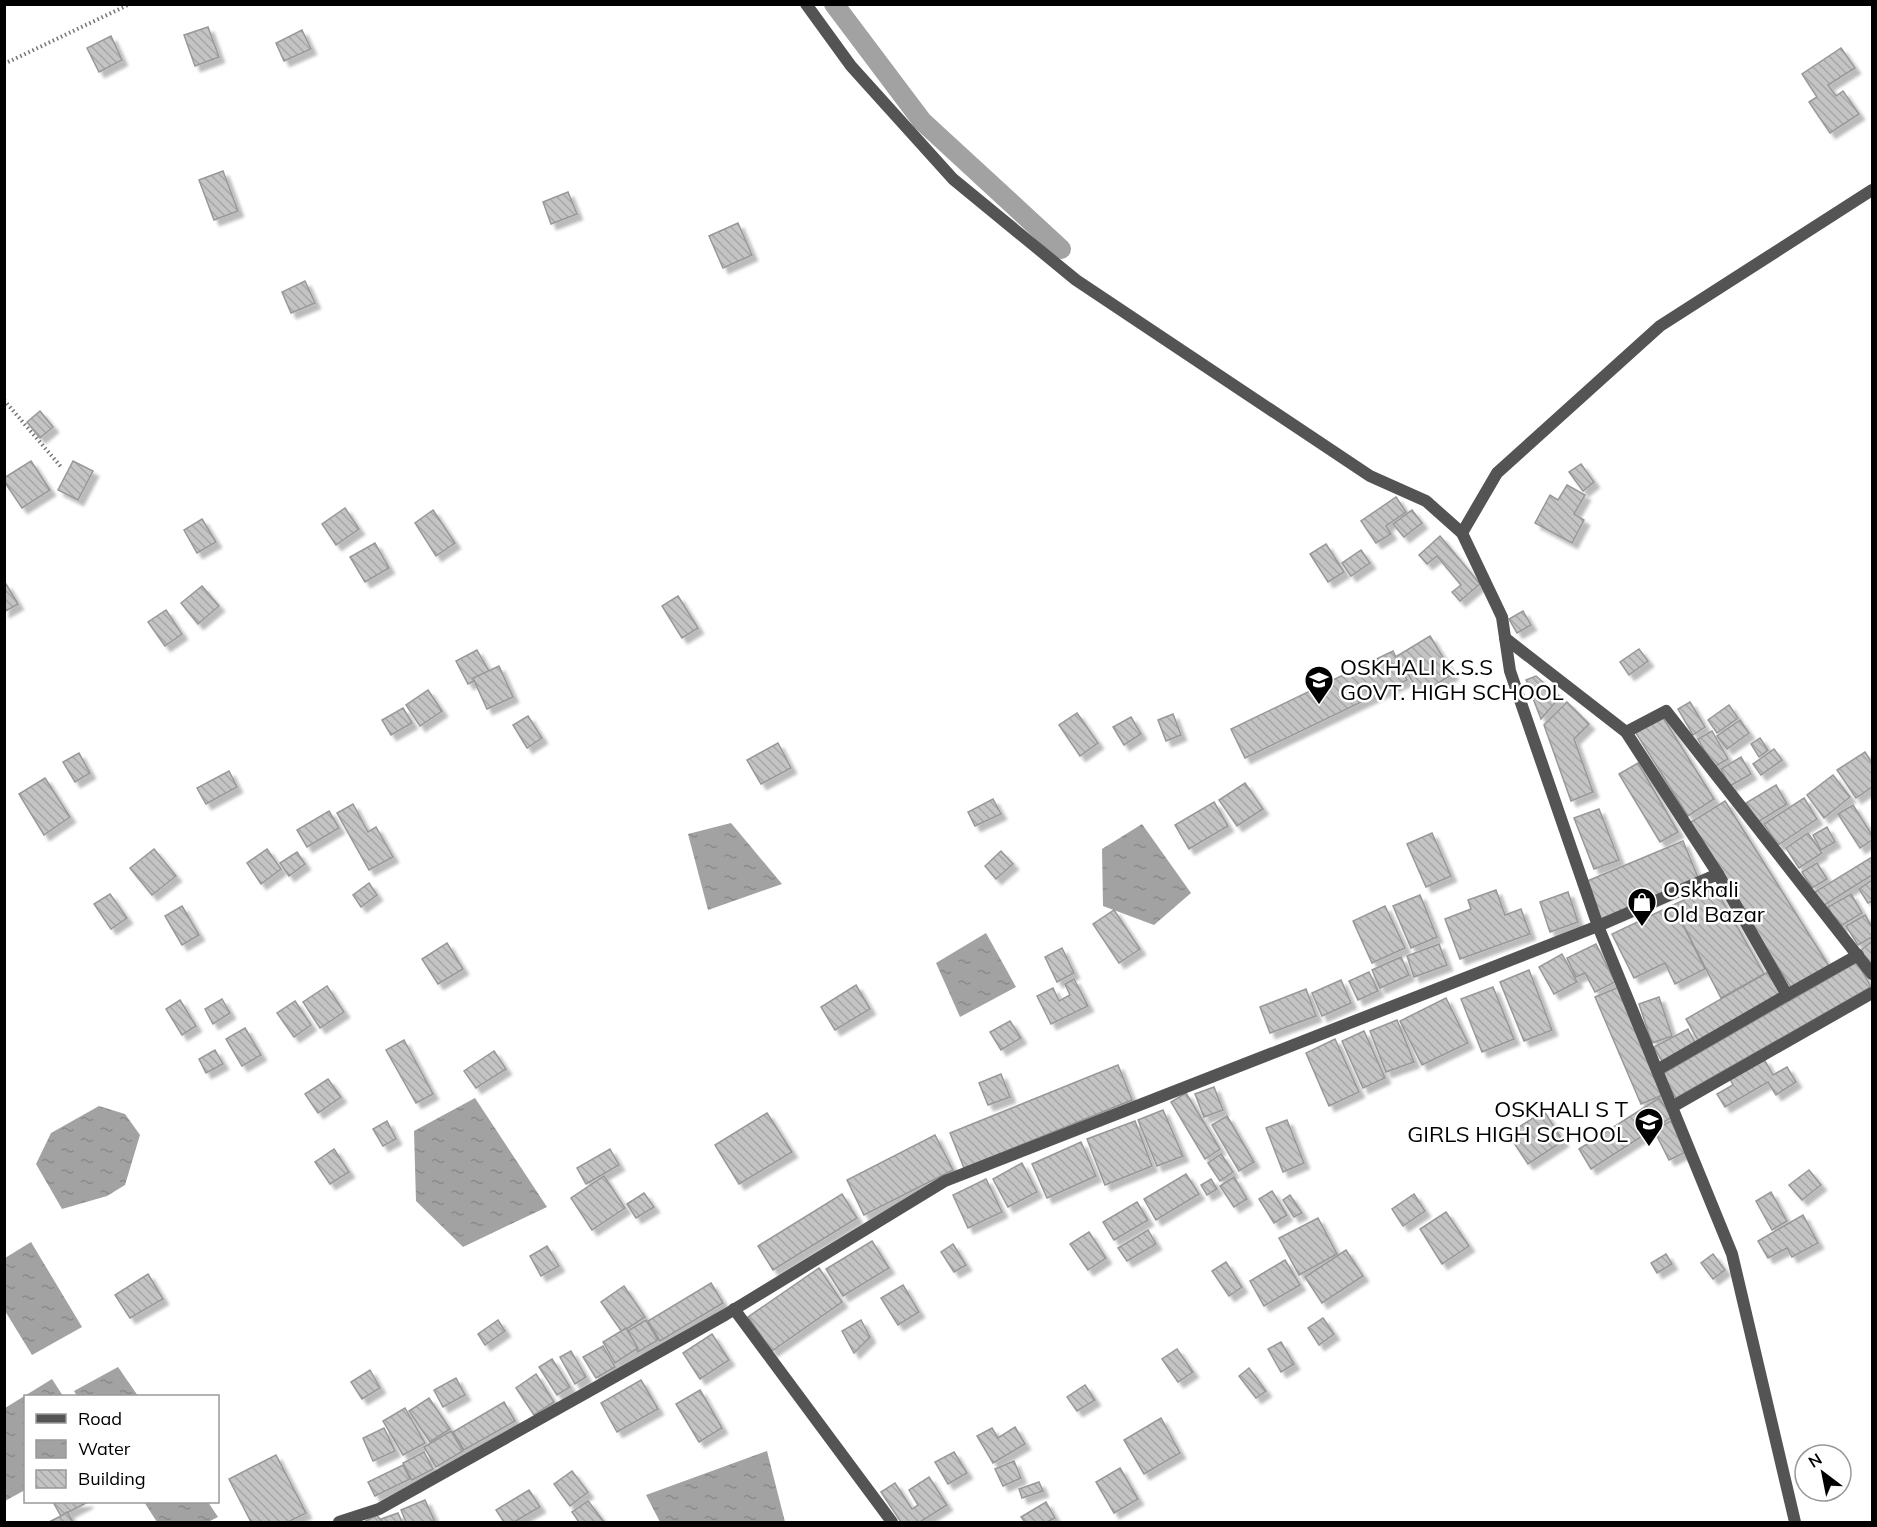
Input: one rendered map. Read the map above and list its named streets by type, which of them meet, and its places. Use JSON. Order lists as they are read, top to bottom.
{
  "places": {
    "school or university": ["OSKHALI K.S.S GOVT. HIGH SCHOOL", "OSKHALI S T GIRLS HIGH SCHOOL"],
    "shop": ["Oskhali Old Bazar"]
  },
  "legend": ["Road", "Water", "Building"],
  "north": "top left"
}
